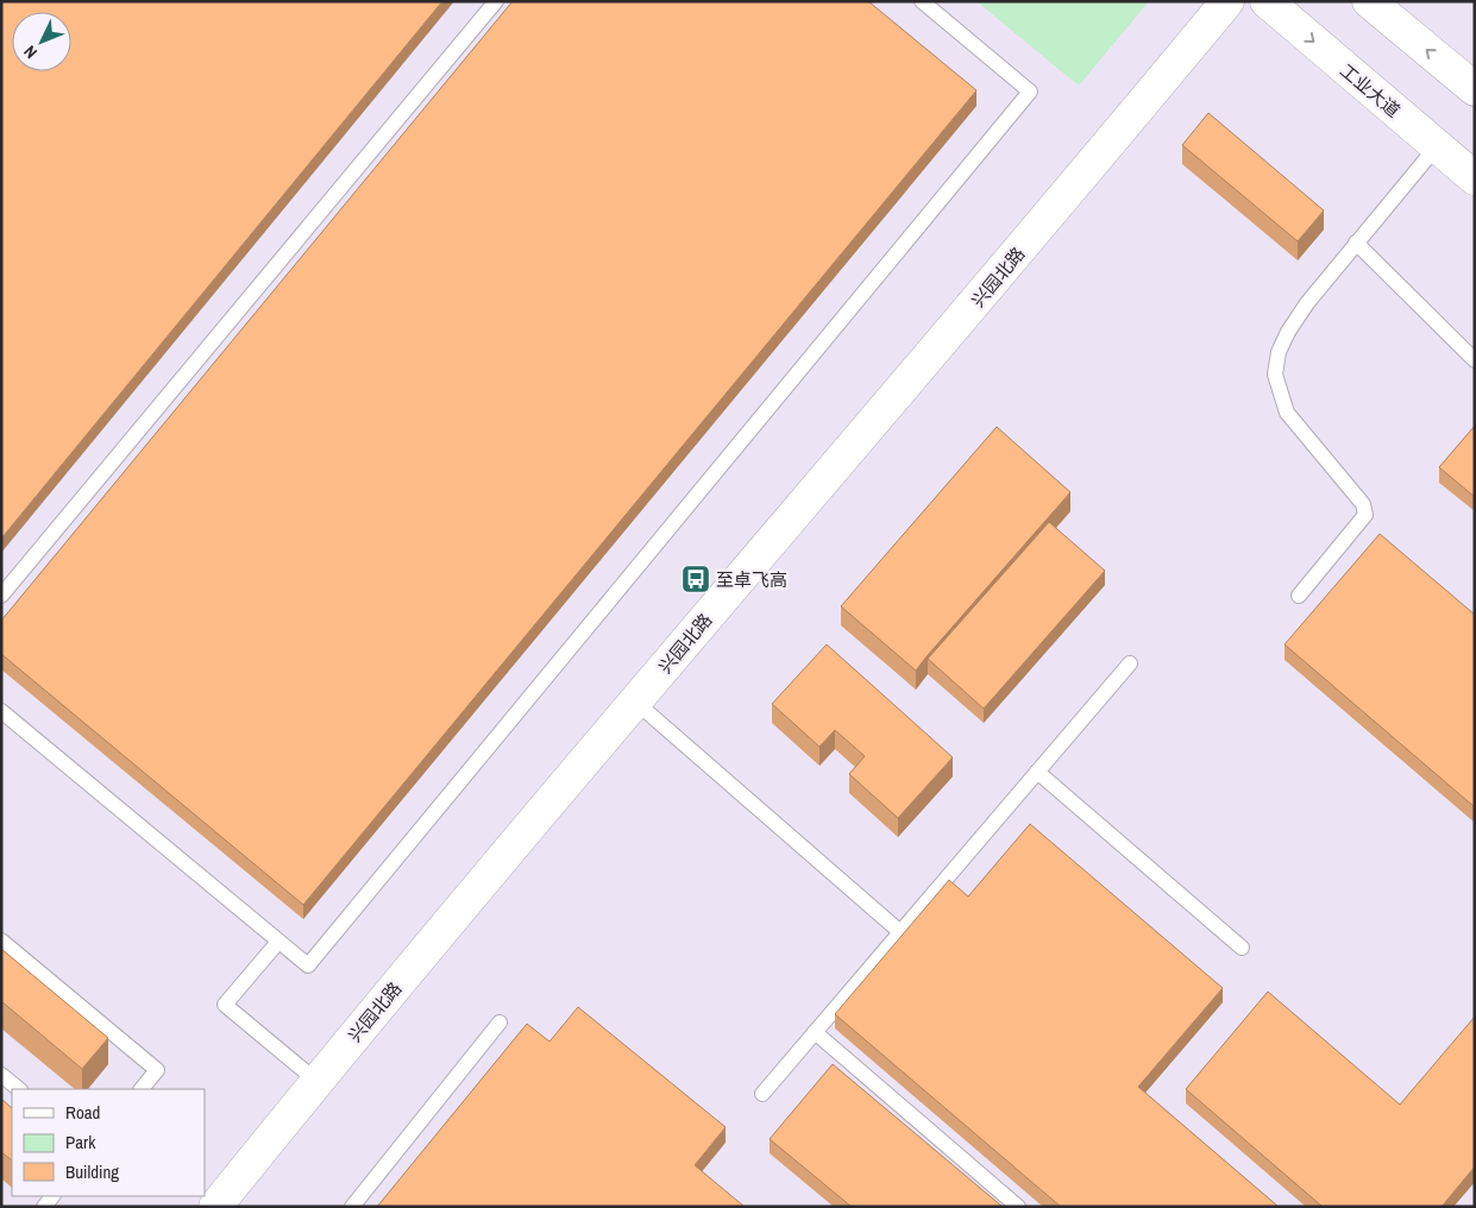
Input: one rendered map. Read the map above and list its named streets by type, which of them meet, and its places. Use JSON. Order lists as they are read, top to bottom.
{
  "streets": {
    "main road": ["工业大道", "兴园北路"]
  },
  "places": {
    "bus stop": ["至卓飞高"]
  },
  "legend": ["Road", "Park", "Building"],
  "north": "bottom left"
}
